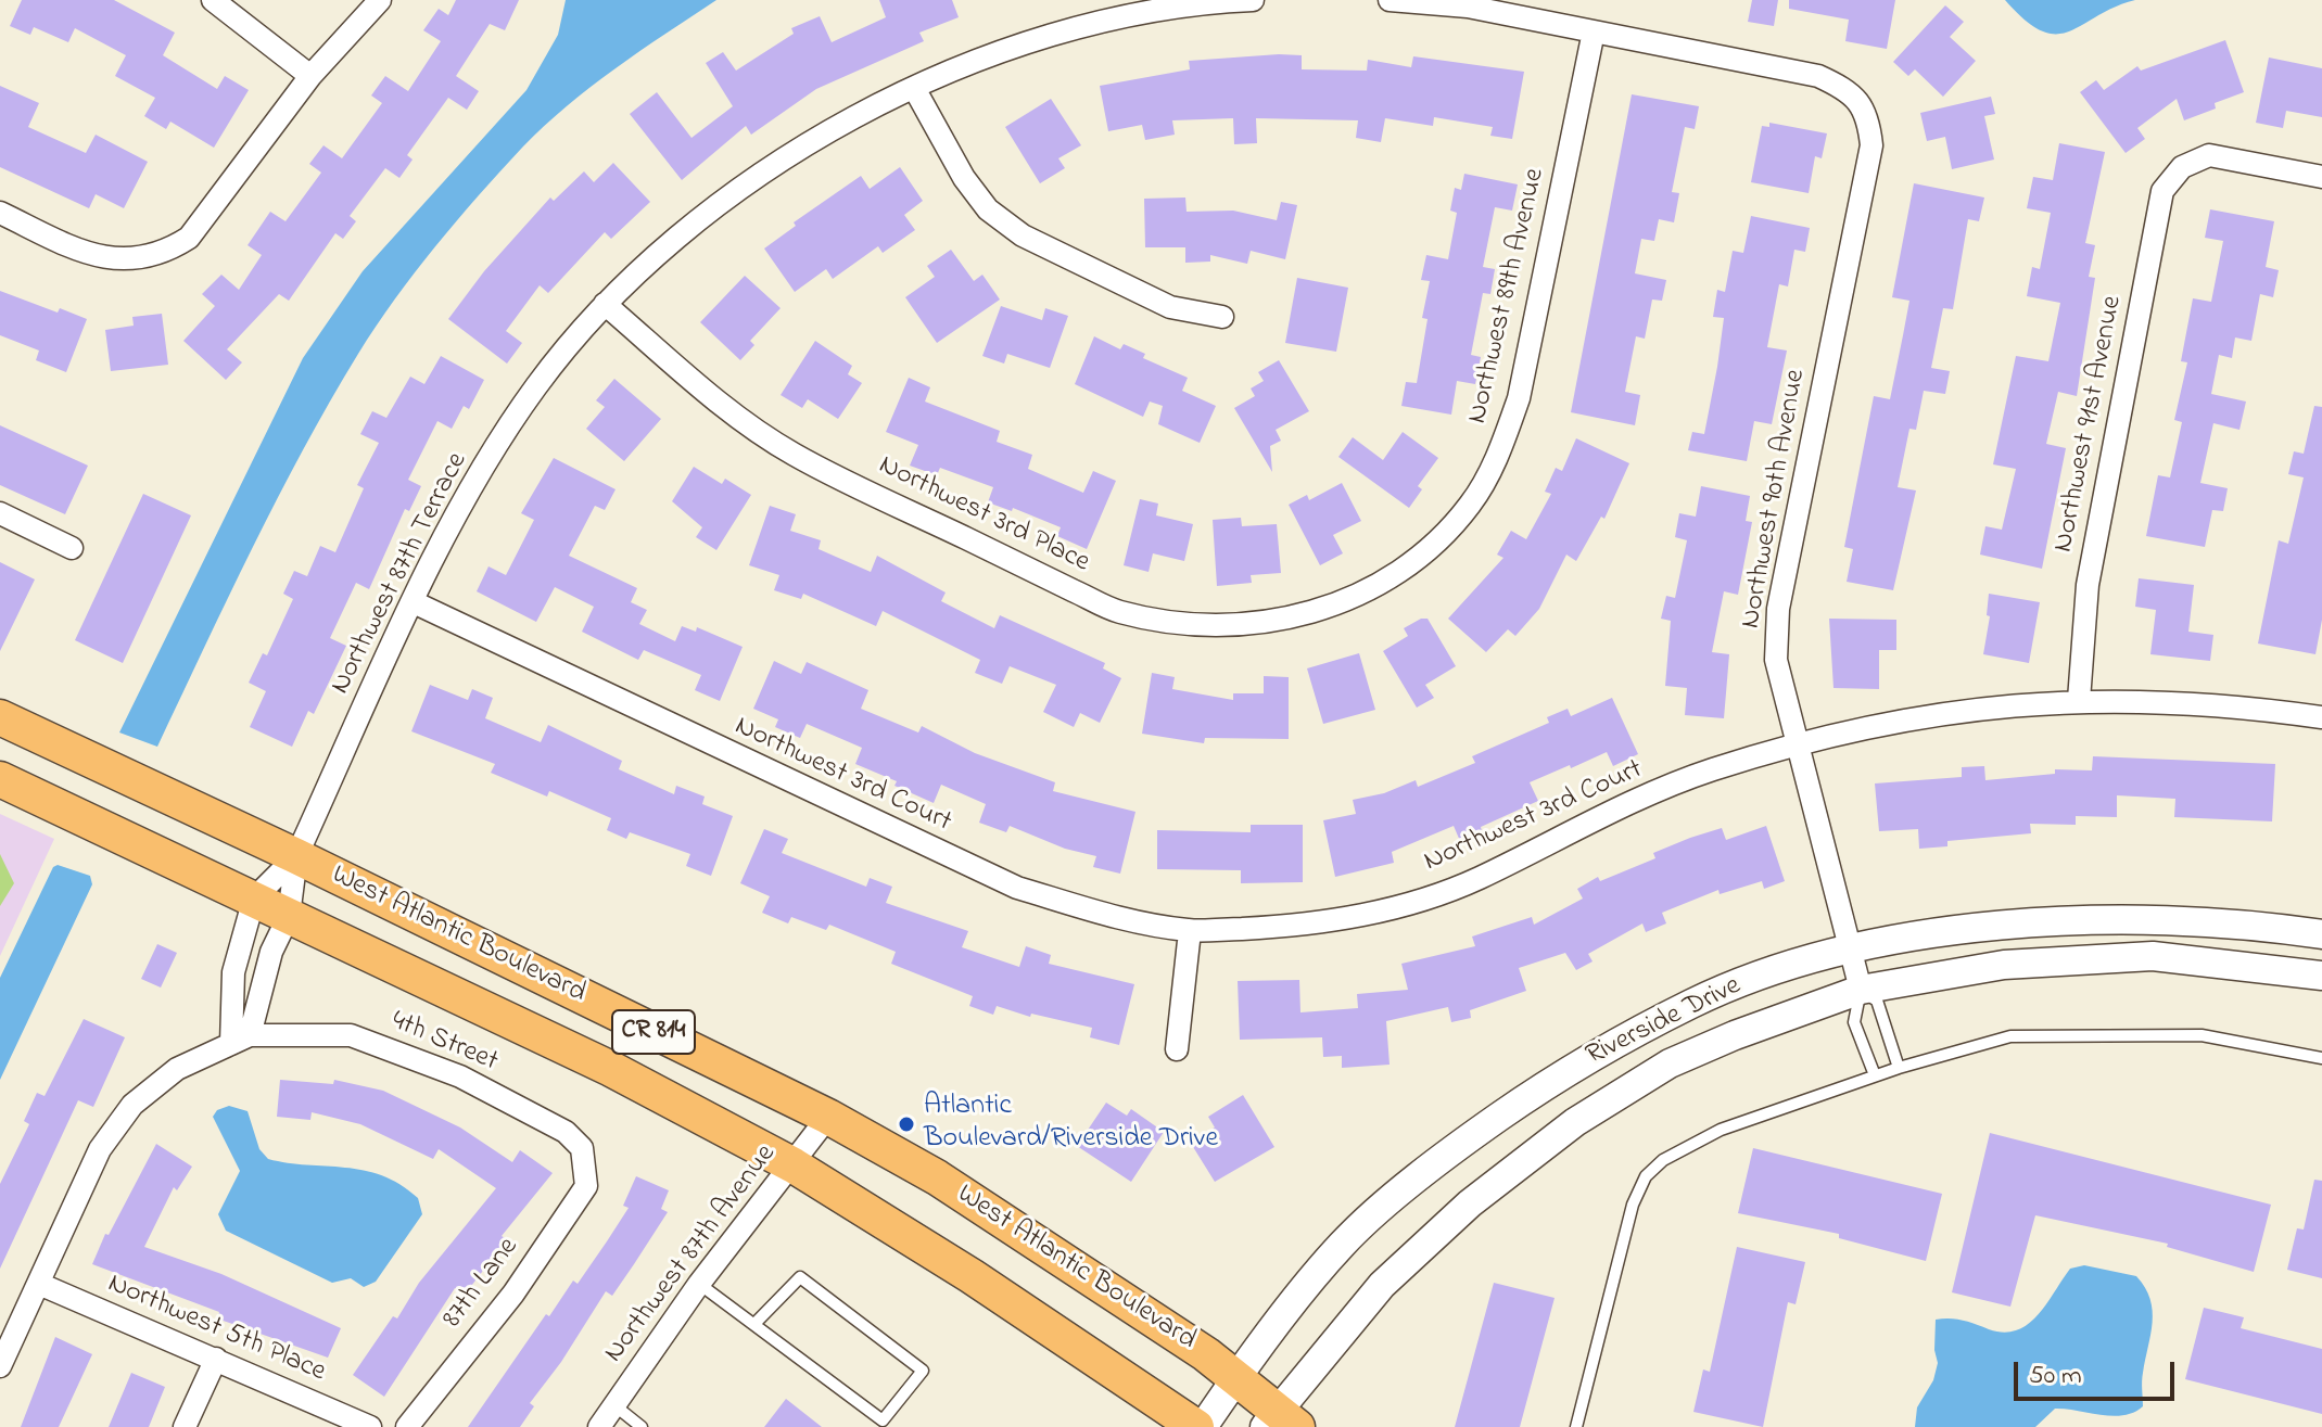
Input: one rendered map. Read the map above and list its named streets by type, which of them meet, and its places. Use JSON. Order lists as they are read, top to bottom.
{
  "streets": {
    "main road": ["West Atlantic Boulevard", "CR 814"],
    "street": [
      "Northwest 89th Avenue",
      "Northwest 91st Avenue",
      "Northwest 90th Avenue",
      "Northwest 3rd Place",
      "Northwest 87th Terrace",
      "Northwest 3rd Court",
      "Riverside Drive",
      "4th Street",
      "Northwest 87th Avenue",
      "87th Lane",
      "Northwest 5th Place"
    ]
  },
  "crossings": [
    ["Northwest 89th Avenue", "Northwest 90th Avenue"],
    ["Northwest 89th Avenue", "Northwest 3rd Place"],
    ["Northwest 91st Avenue", "Northwest 3rd Court"],
    ["Northwest 90th Avenue", "Northwest 3rd Court"],
    ["Northwest 90th Avenue", "Riverside Drive"],
    ["Northwest 3rd Place", "Northwest 87th Terrace"],
    ["Northwest 87th Terrace", "Northwest 3rd Court"],
    ["Northwest 87th Terrace", "West Atlantic Boulevard"],
    ["Northwest 87th Terrace", "4th Street"],
    ["West Atlantic Boulevard", "Riverside Drive"],
    ["West Atlantic Boulevard", "Northwest 87th Avenue"],
    ["4th Street", "87th Lane"]
  ],
  "places": ["Atlantic Boulevard/Riverside Drive"],
  "scale_bar": "50 m"
}
